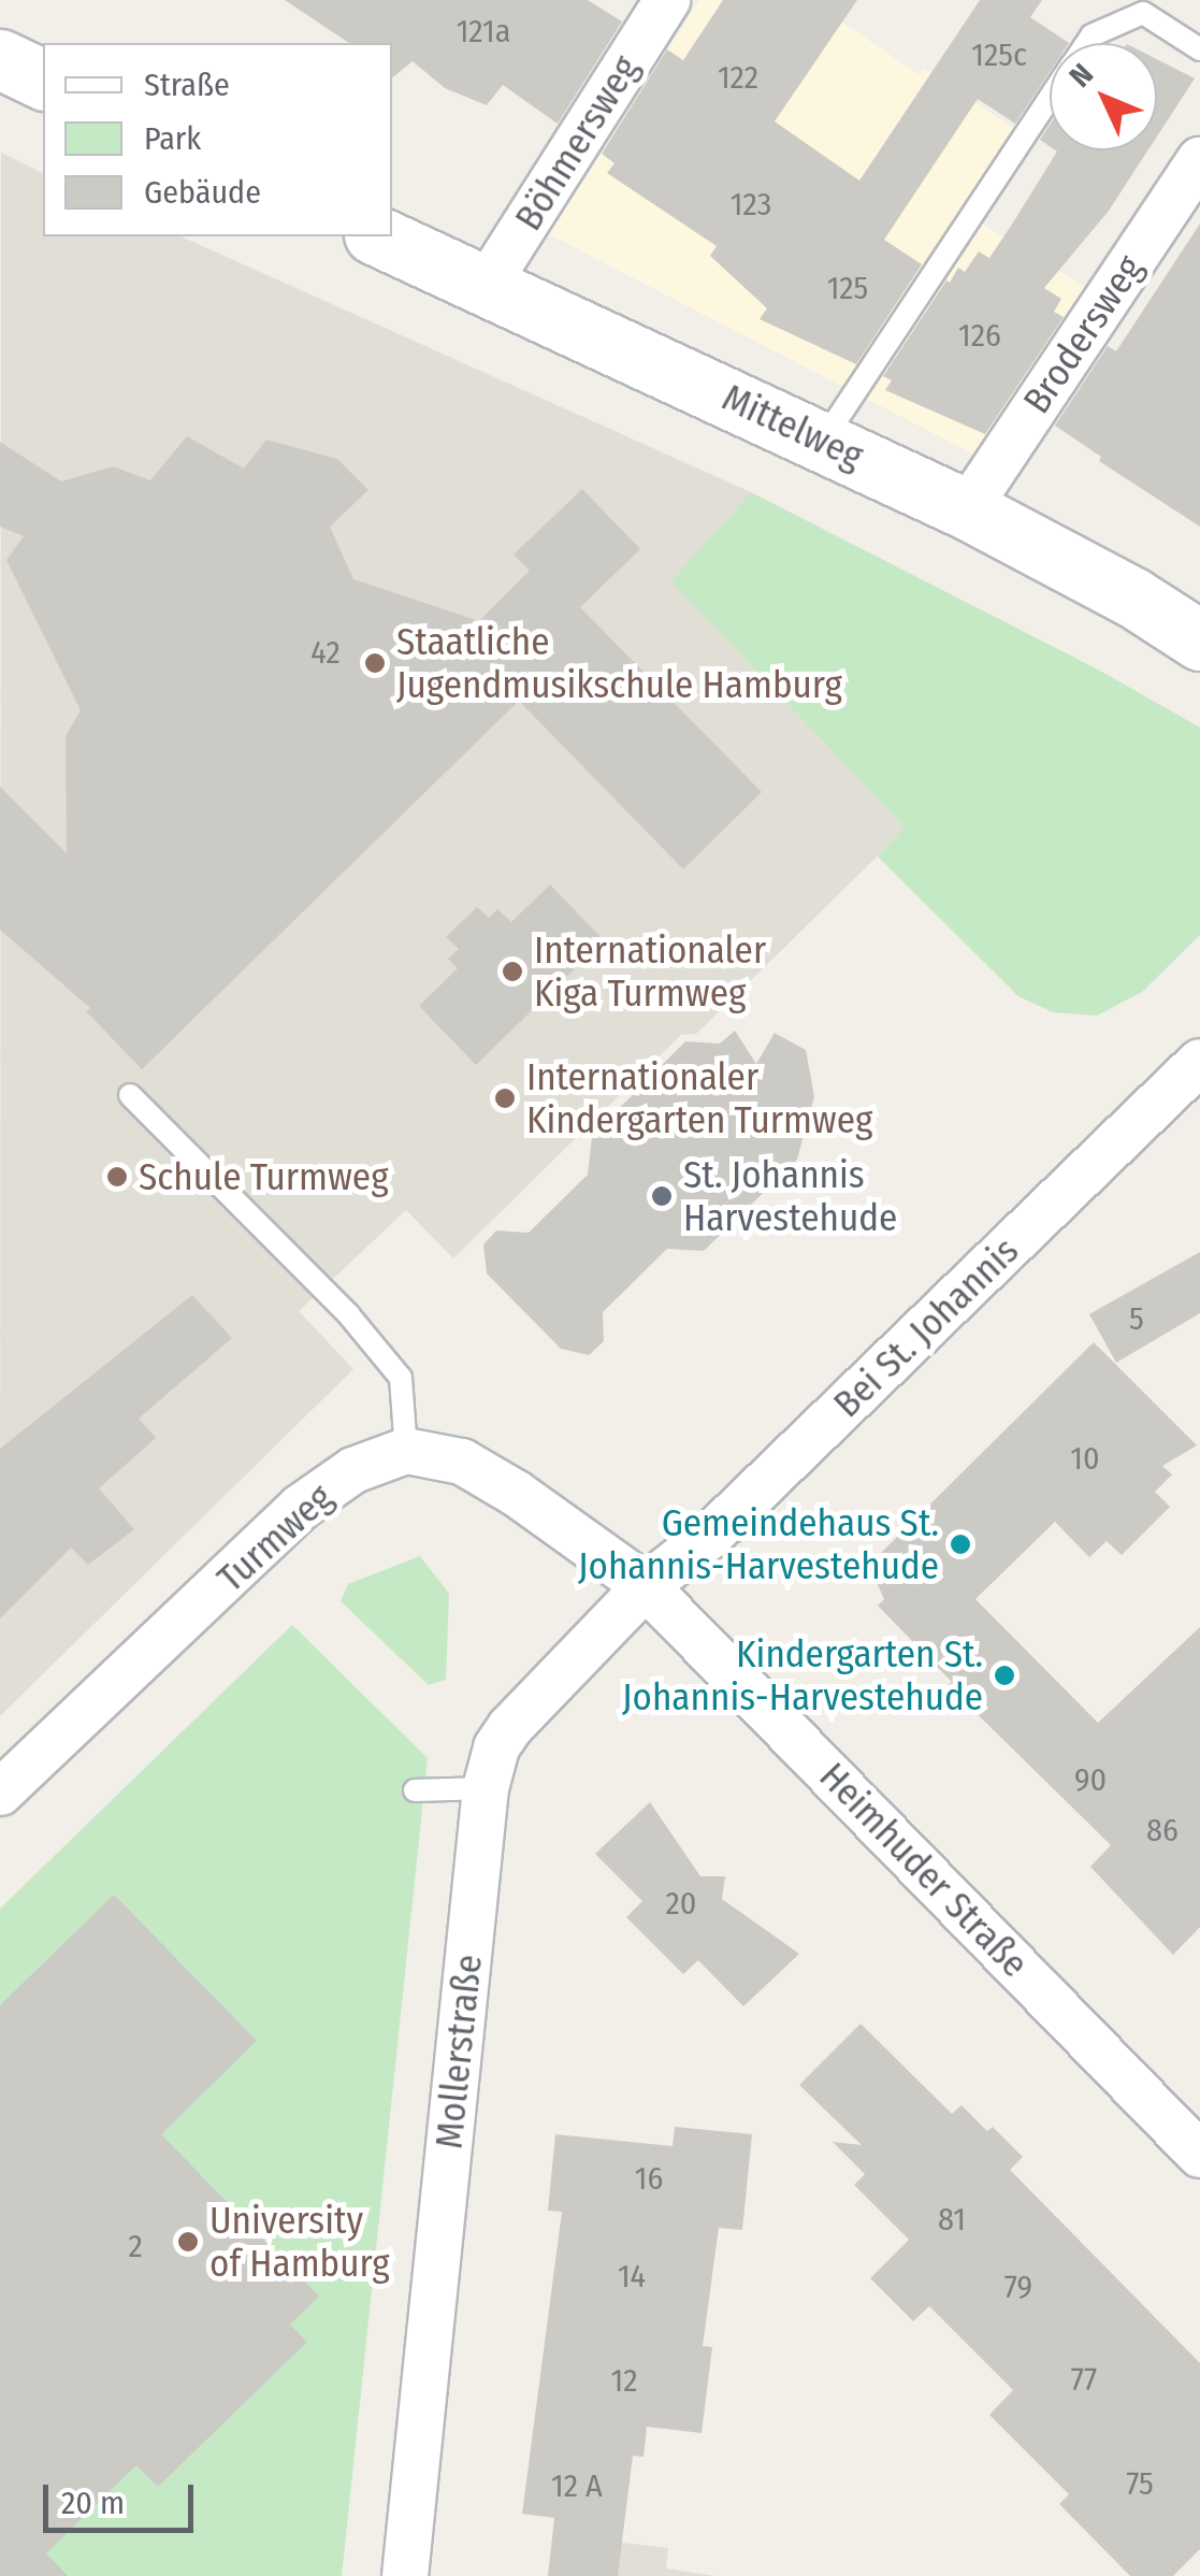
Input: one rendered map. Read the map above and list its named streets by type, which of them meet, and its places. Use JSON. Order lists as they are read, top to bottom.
{
  "streets": {
    "street": [
      "Böhmersweg",
      "Brodersweg",
      "Mittelweg",
      "Bei St. Johannis",
      "Turmweg",
      "Heimhuder Straße",
      "Mollerstraße"
    ]
  },
  "crossings": [
    ["Böhmersweg", "Mittelweg"],
    ["Brodersweg", "Mittelweg"],
    ["Bei St. Johannis", "Heimhuder Straße"],
    ["Bei St. Johannis", "Mollerstraße"],
    ["Heimhuder Straße", "Mollerstraße"]
  ],
  "places": [
    "Staatliche Jugendmusikschule Hamburg",
    "Internationaler Kiga Turmweg",
    "Internationaler Kindergarten Turmweg",
    "Schule Turmweg",
    "St. Johannis Harvestehude",
    "Gemeindehaus St. Johannis-Harvestehude",
    "Kindergarten St. Johannis-Harvestehude",
    "University of Hamburg"
  ],
  "house_numbers": [
    "121a",
    "125c",
    "122",
    "123",
    "125",
    "126",
    "42",
    "5",
    "10",
    "90",
    "86",
    "20",
    "16",
    "81",
    "2",
    "14",
    "79",
    "77",
    "12",
    "75",
    "12 A"
  ],
  "legend": ["Straße", "Park", "Gebäude"],
  "scale_bar": "20 m",
  "north": "top left"
}
